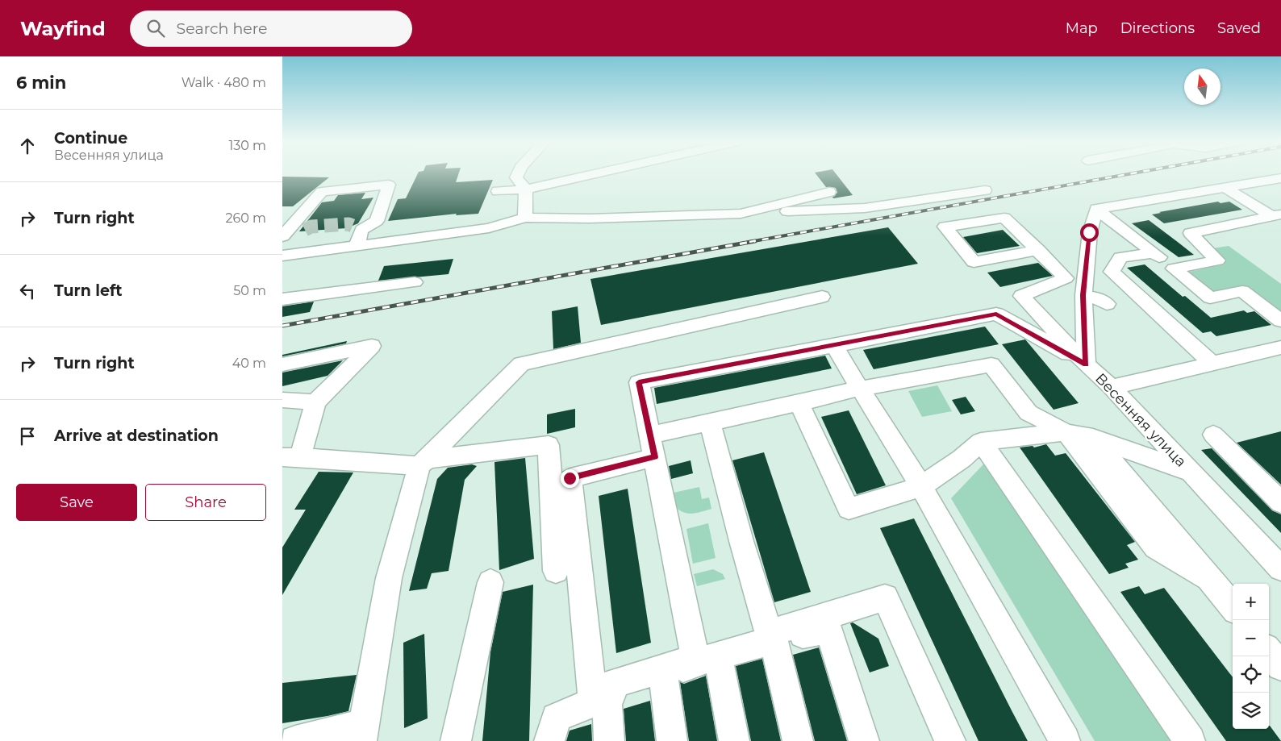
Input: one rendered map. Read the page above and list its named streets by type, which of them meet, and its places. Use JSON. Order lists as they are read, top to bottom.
{
  "streets": {
    "street": ["Весенняя улица"]
  },
  "north": "top",
  "page": {
    "header": "Wayfind",
    "search": "Search here",
    "nav": ["Map", "Directions", "Saved"],
    "heading": ["6 min", "Walk · 480 m"],
    "list": [
      ["Continue", "Весенняя улица", "130 m"],
      ["Turn right", "260 m"],
      ["Turn left", "50 m"],
      ["Turn right", "40 m"],
      "Arrive at destination"
    ],
    "buttons": ["Save", "Share"],
    "map_buttons": ["+", "−"]
  }
}
